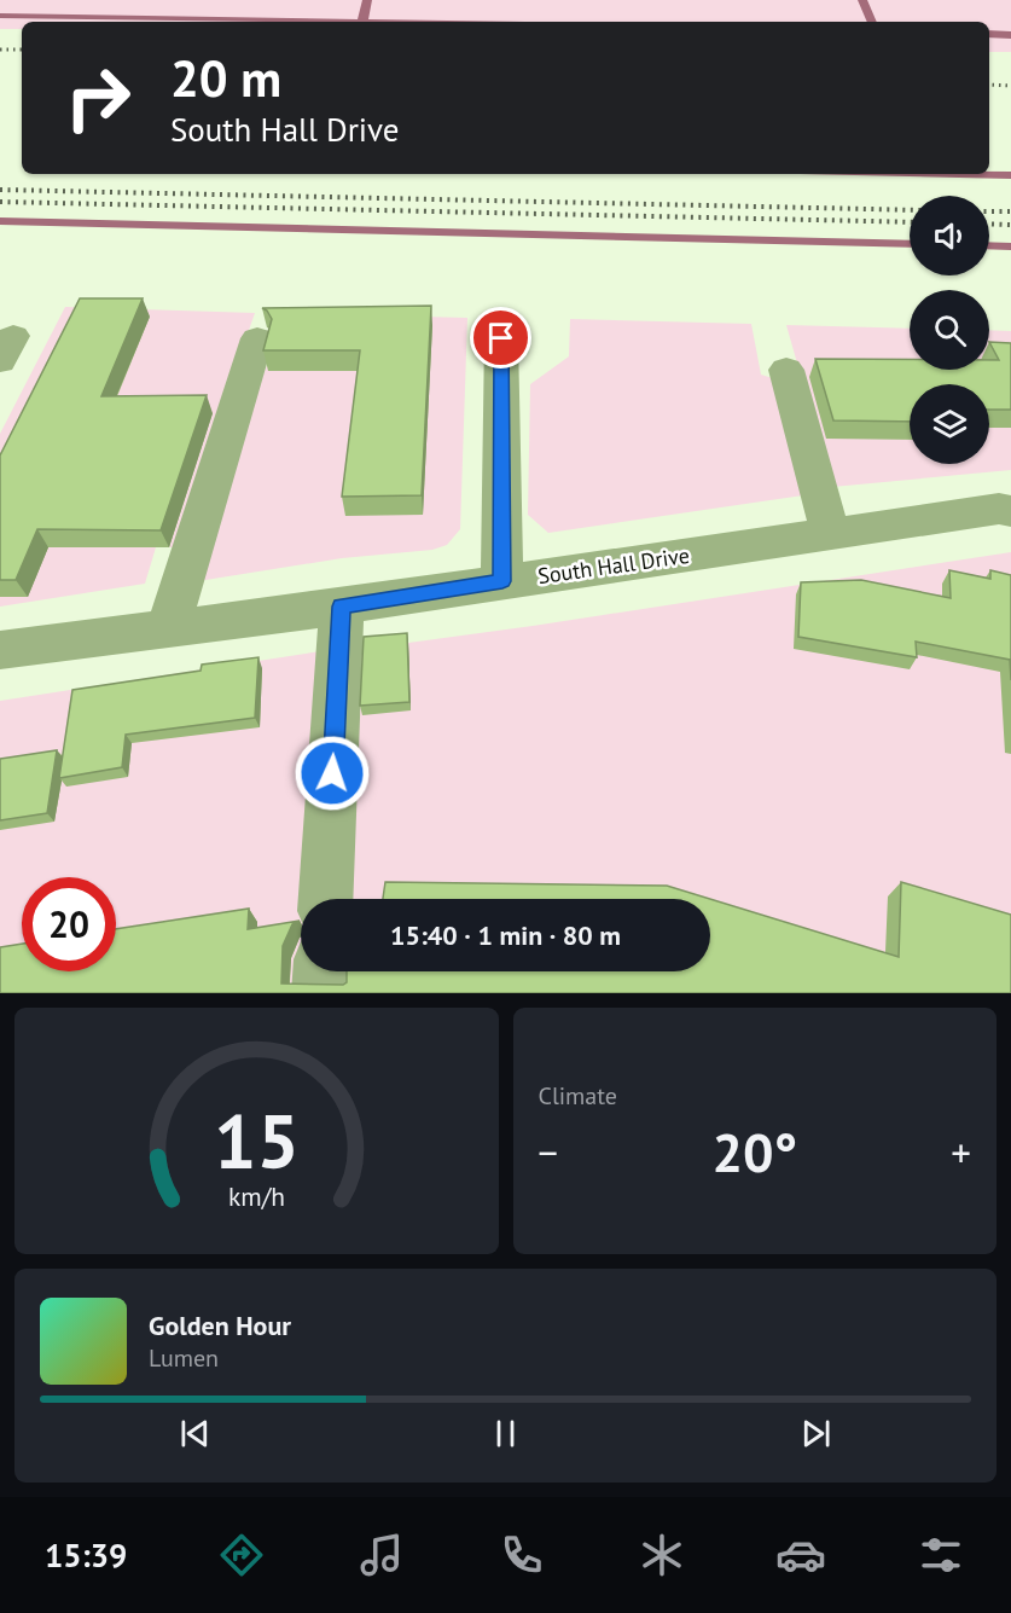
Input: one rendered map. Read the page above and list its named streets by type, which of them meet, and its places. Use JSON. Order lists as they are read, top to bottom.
{
  "streets": {
    "street": ["South Hall Drive"]
  },
  "page": {
    "turn": ["20 m", "South Hall Drive"],
    "limit": "20",
    "trip": "15:40 · 1 min · 80 m",
    "tile": "Climate",
    "heat": ["−", "20°", "+"],
    "song": ["Golden Hour", "Lumen"],
    "tabs": "15:39",
    "gauge": ["15", "km/h"]
  }
}
